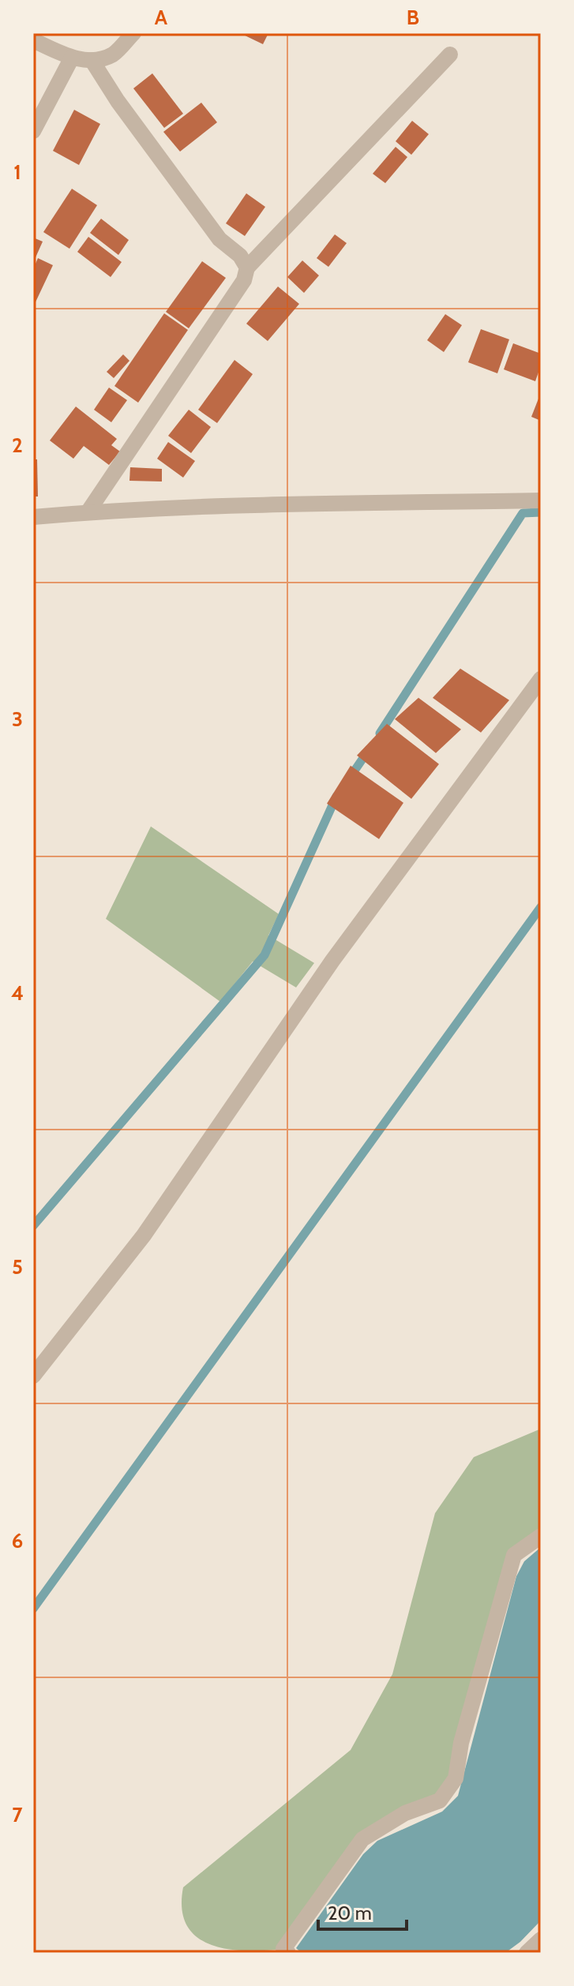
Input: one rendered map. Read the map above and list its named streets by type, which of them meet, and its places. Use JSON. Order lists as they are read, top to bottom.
{
  "scale_bar": "20 m",
  "grid": {
    "columns": ["A", "B"],
    "rows": [
      "1",
      "2",
      "3",
      "4",
      "5",
      "6",
      "7"
    ]
  }
}
